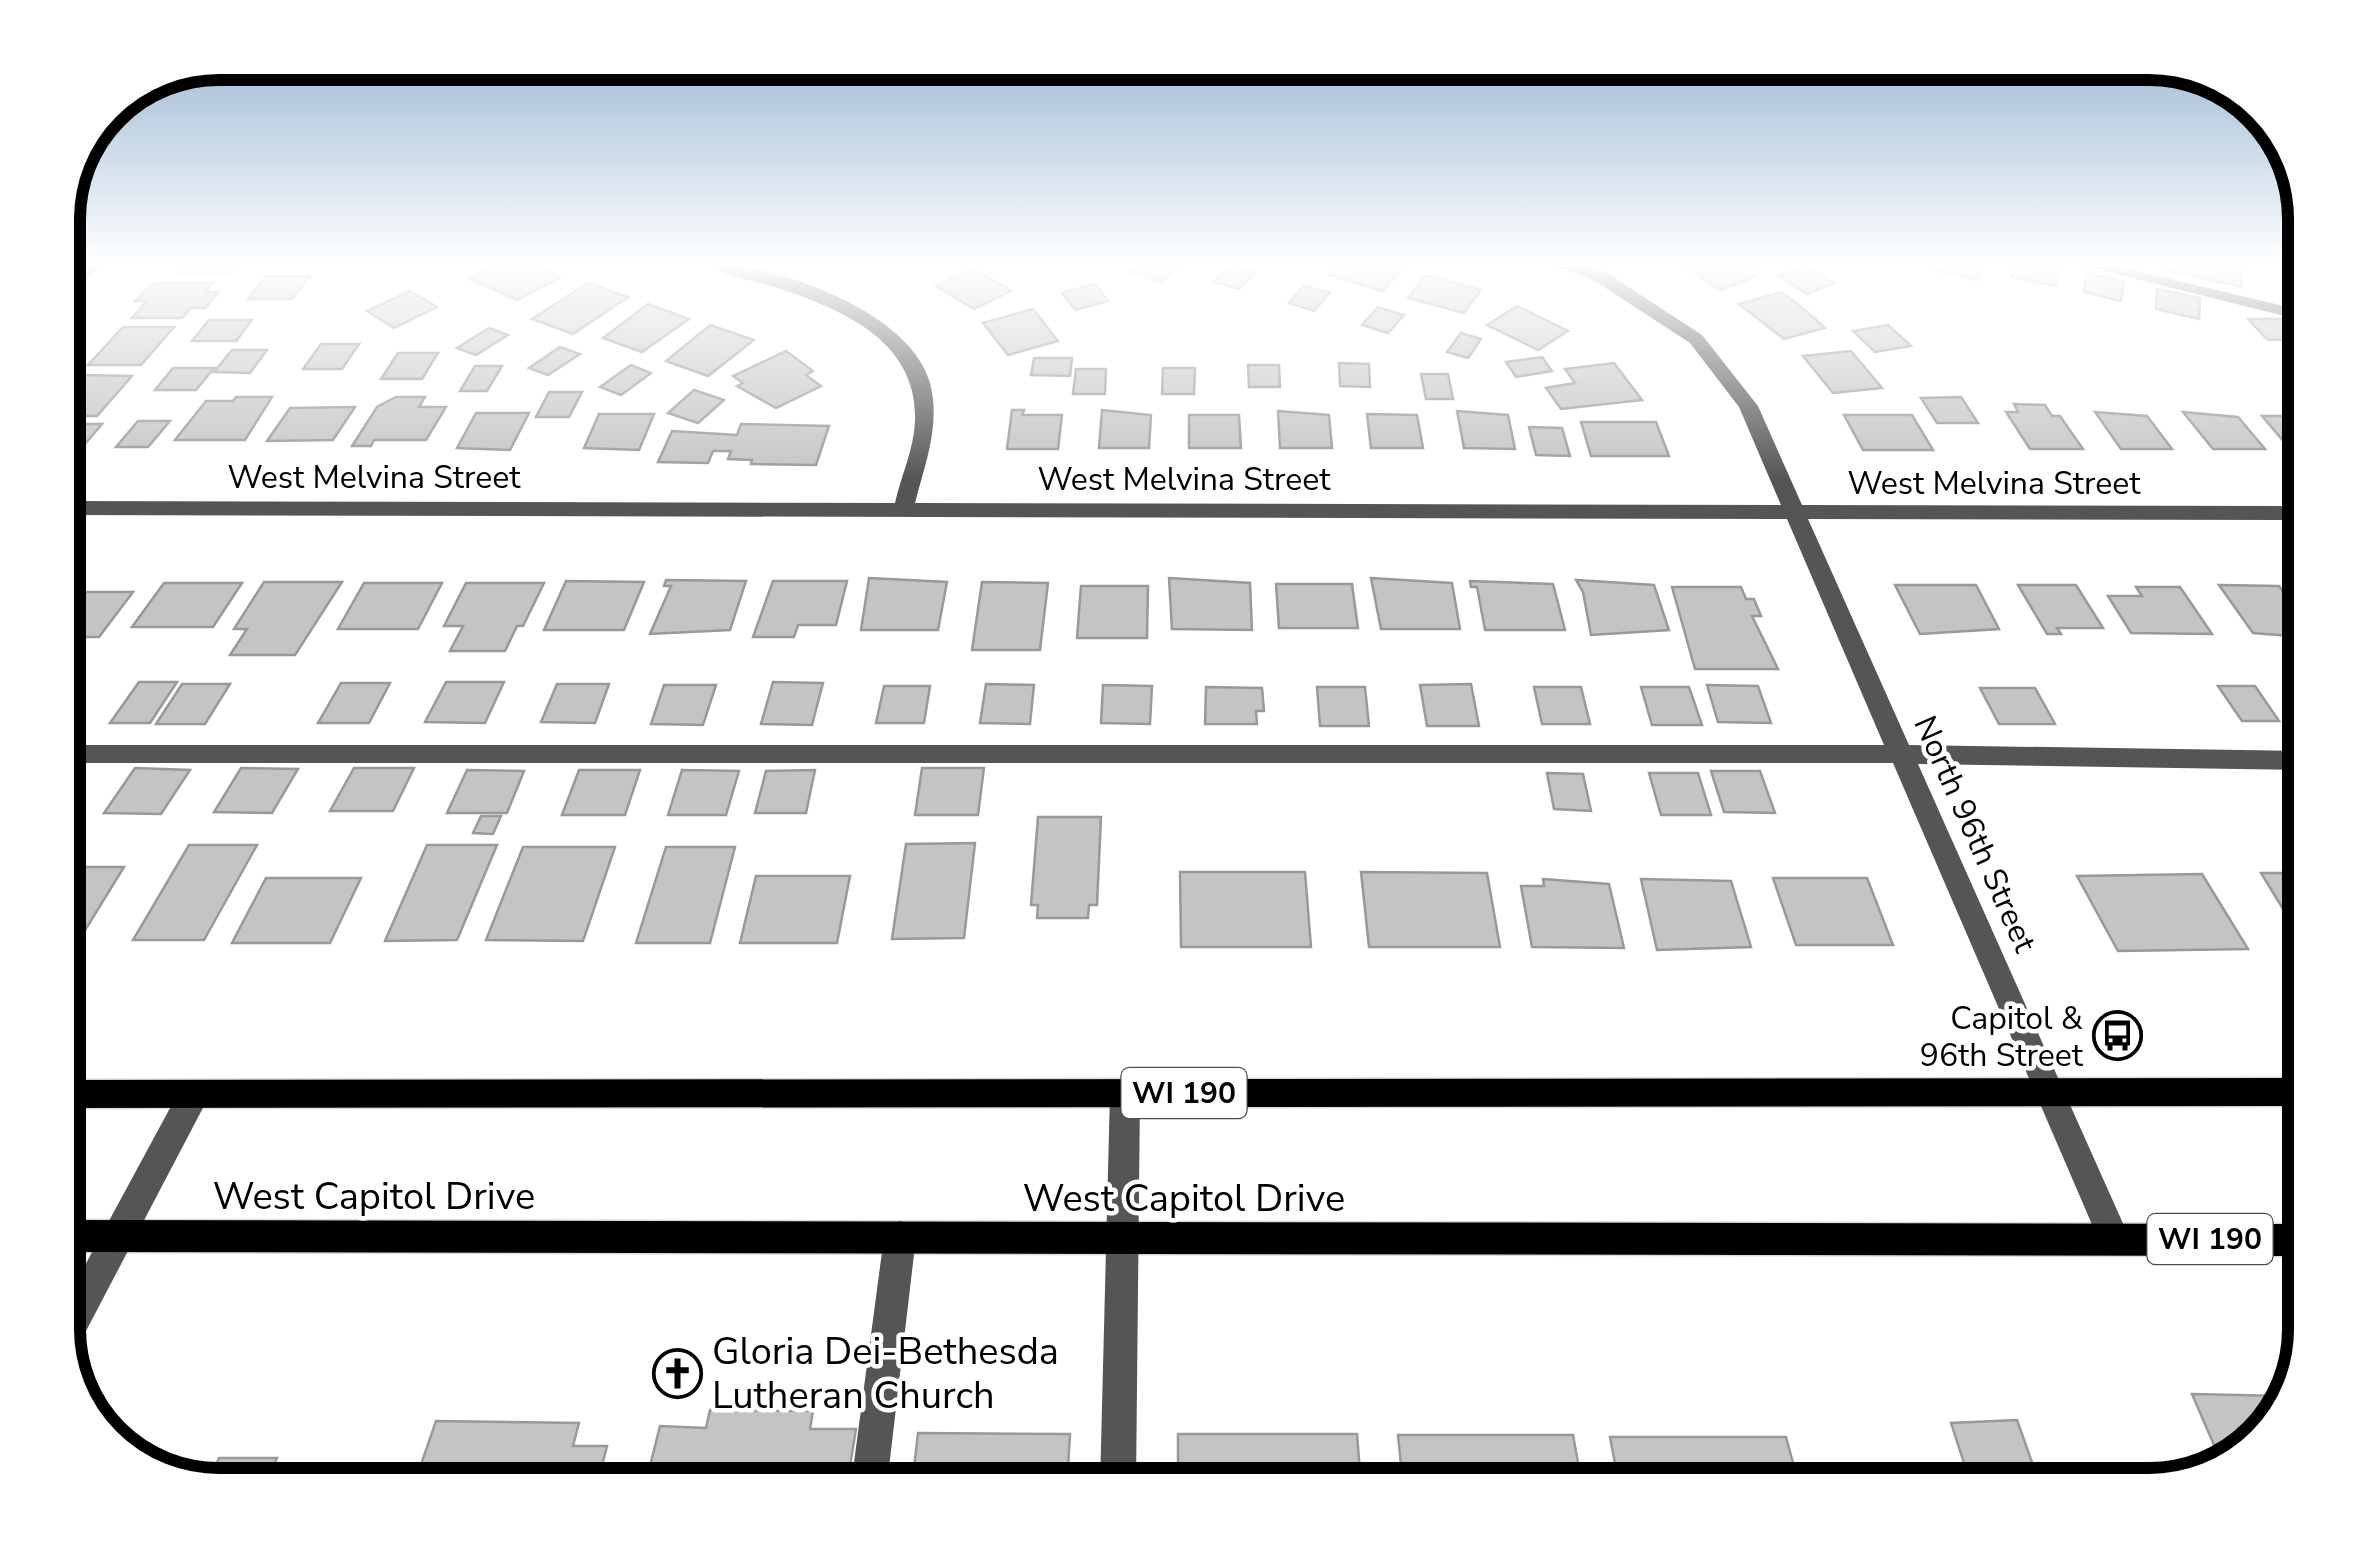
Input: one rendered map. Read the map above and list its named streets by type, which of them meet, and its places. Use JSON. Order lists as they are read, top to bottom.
{
  "streets": {
    "main road": ["WI 190", "West Capitol Drive"],
    "street": ["West Melvina Street", "North 96th Street"]
  },
  "crossings": [
    ["West Melvina Street", "North 96th Street"],
    ["North 96th Street", "WI 190"],
    ["North 96th Street", "West Capitol Drive"]
  ],
  "places": {
    "bus stop": ["Capitol & 96th Street"],
    "church": ["Gloria Dei-Bethesda Lutheran Church"]
  }
}
